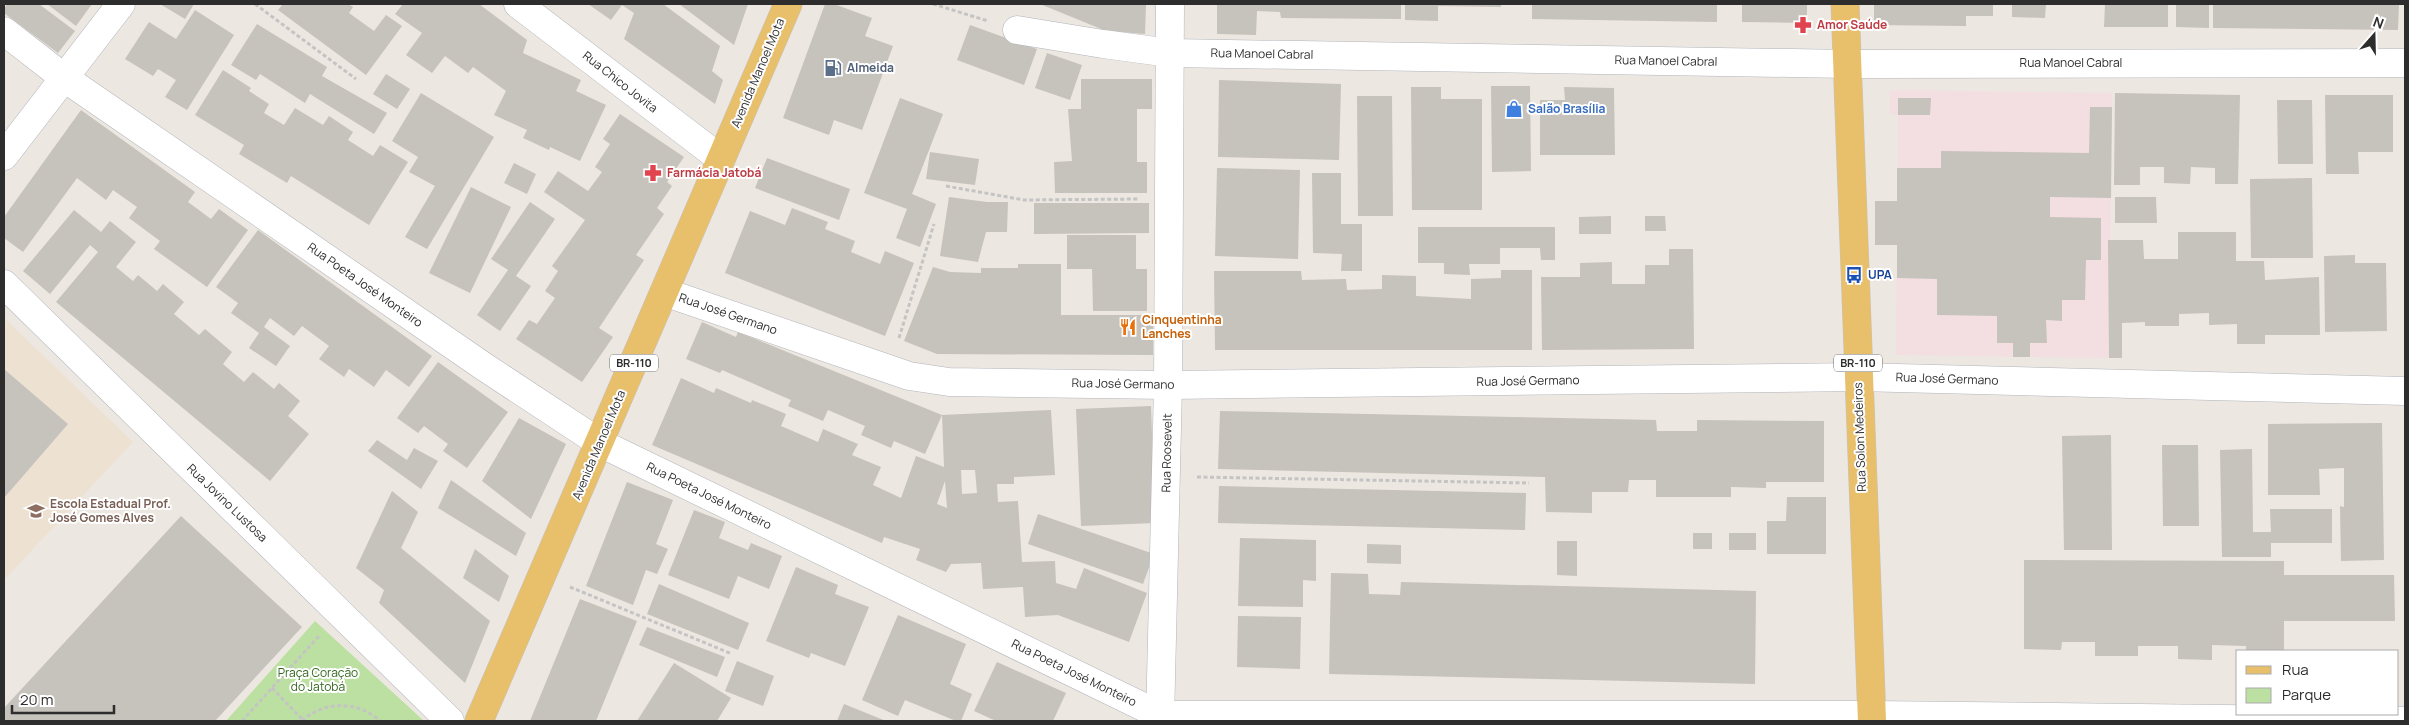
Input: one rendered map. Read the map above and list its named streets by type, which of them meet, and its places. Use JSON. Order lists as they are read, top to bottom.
{
  "streets": {
    "main road": ["Avenida Manoel Mota", "BR-110", "Rua Solon Medeiros"],
    "street": [
      "Rua Manoel Cabral",
      "Rua Chico Jovita",
      "Rua Poeta José Monteiro",
      "Rua José Germano",
      "Rua Roosevelt",
      "Rua Jovino Lustosa"
    ]
  },
  "crossings": [
    ["Rua Manoel Cabral", "Rua Solon Medeiros"],
    ["Rua Manoel Cabral", "Rua Roosevelt"],
    ["Avenida Manoel Mota", "Rua Chico Jovita"],
    ["Avenida Manoel Mota", "Rua Poeta José Monteiro"],
    ["Avenida Manoel Mota", "Rua José Germano"],
    ["Rua Poeta José Monteiro", "Rua Solon Medeiros"],
    ["Rua Poeta José Monteiro", "Rua Roosevelt"],
    ["Rua José Germano", "Rua Solon Medeiros"],
    ["Rua José Germano", "Rua Roosevelt"]
  ],
  "parks": ["Praça Coração do Jatobá"],
  "places": {
    "pharmacy": ["Amor Saúde", "Farmácia Jatobá"],
    "fuel station": ["Almeida"],
    "shop": ["Salão Brasília"],
    "bus stop": ["UPA"],
    "restaurant": ["Cinquentinha Lanches"],
    "school or university": ["Escola Estadual Prof. José Gomes Alves"]
  },
  "legend": ["Rua", "Parque"],
  "scale_bar": "20 m",
  "north": "top"
}
